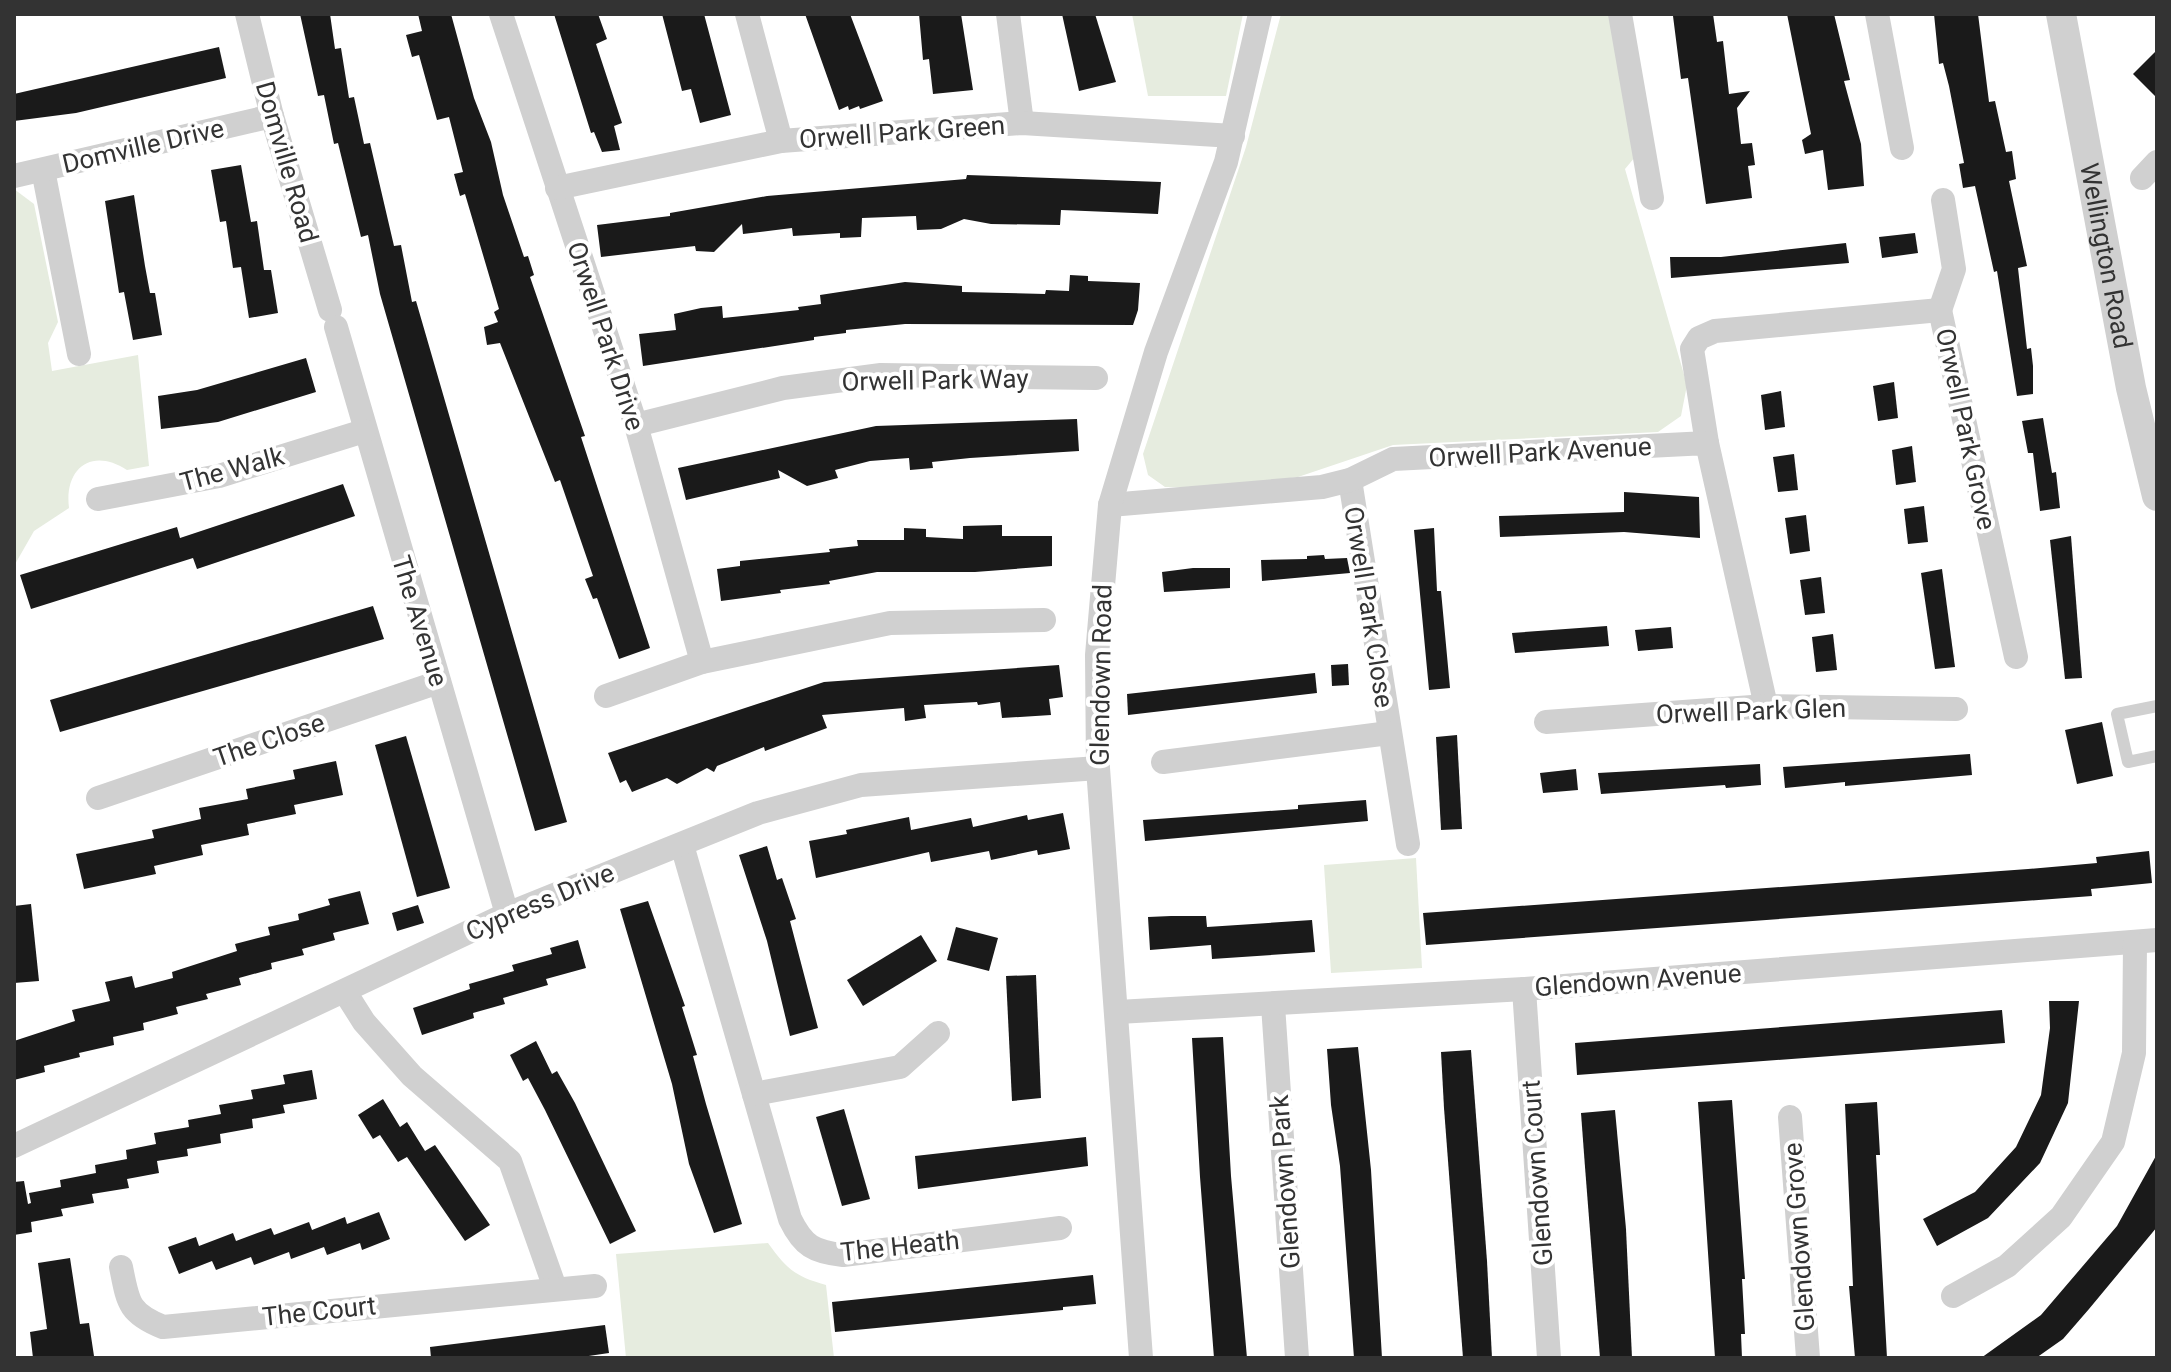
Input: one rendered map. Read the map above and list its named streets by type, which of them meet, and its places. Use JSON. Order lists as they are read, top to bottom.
{
  "streets": {
    "street": [
      "Orwell Park Green",
      "Domville Drive",
      "Domville Road",
      "Wellington Road",
      "Orwell Park Drive",
      "Orwell Park Way",
      "Orwell Park Grove",
      "Orwell Park Avenue",
      "The Walk",
      "Orwell Park Close",
      "The Avenue",
      "Glendown Road",
      "Orwell Park Glen",
      "The Close",
      "Cypress Drive",
      "Glendown Avenue",
      "Glendown Court",
      "Glendown Park",
      "Glendown Grove",
      "The Heath",
      "The Court"
    ]
  },
  "crossings": [
    ["Orwell Park Green", "Orwell Park Drive"],
    ["Orwell Park Green", "Glendown Road"],
    ["Domville Drive", "Domville Road"],
    ["Domville Road", "The Avenue"],
    ["Orwell Park Drive", "Orwell Park Way"],
    ["Orwell Park Grove", "Orwell Park Avenue"],
    ["Orwell Park Avenue", "Orwell Park Close"],
    ["Orwell Park Avenue", "Glendown Road"],
    ["The Walk", "The Avenue"],
    ["The Avenue", "The Close"],
    ["The Avenue", "Cypress Drive"],
    ["Glendown Road", "Cypress Drive"],
    ["Glendown Road", "Glendown Avenue"],
    ["Cypress Drive", "The Heath"],
    ["Glendown Avenue", "Glendown Court"],
    ["Glendown Avenue", "Glendown Park"]
  ]
}
